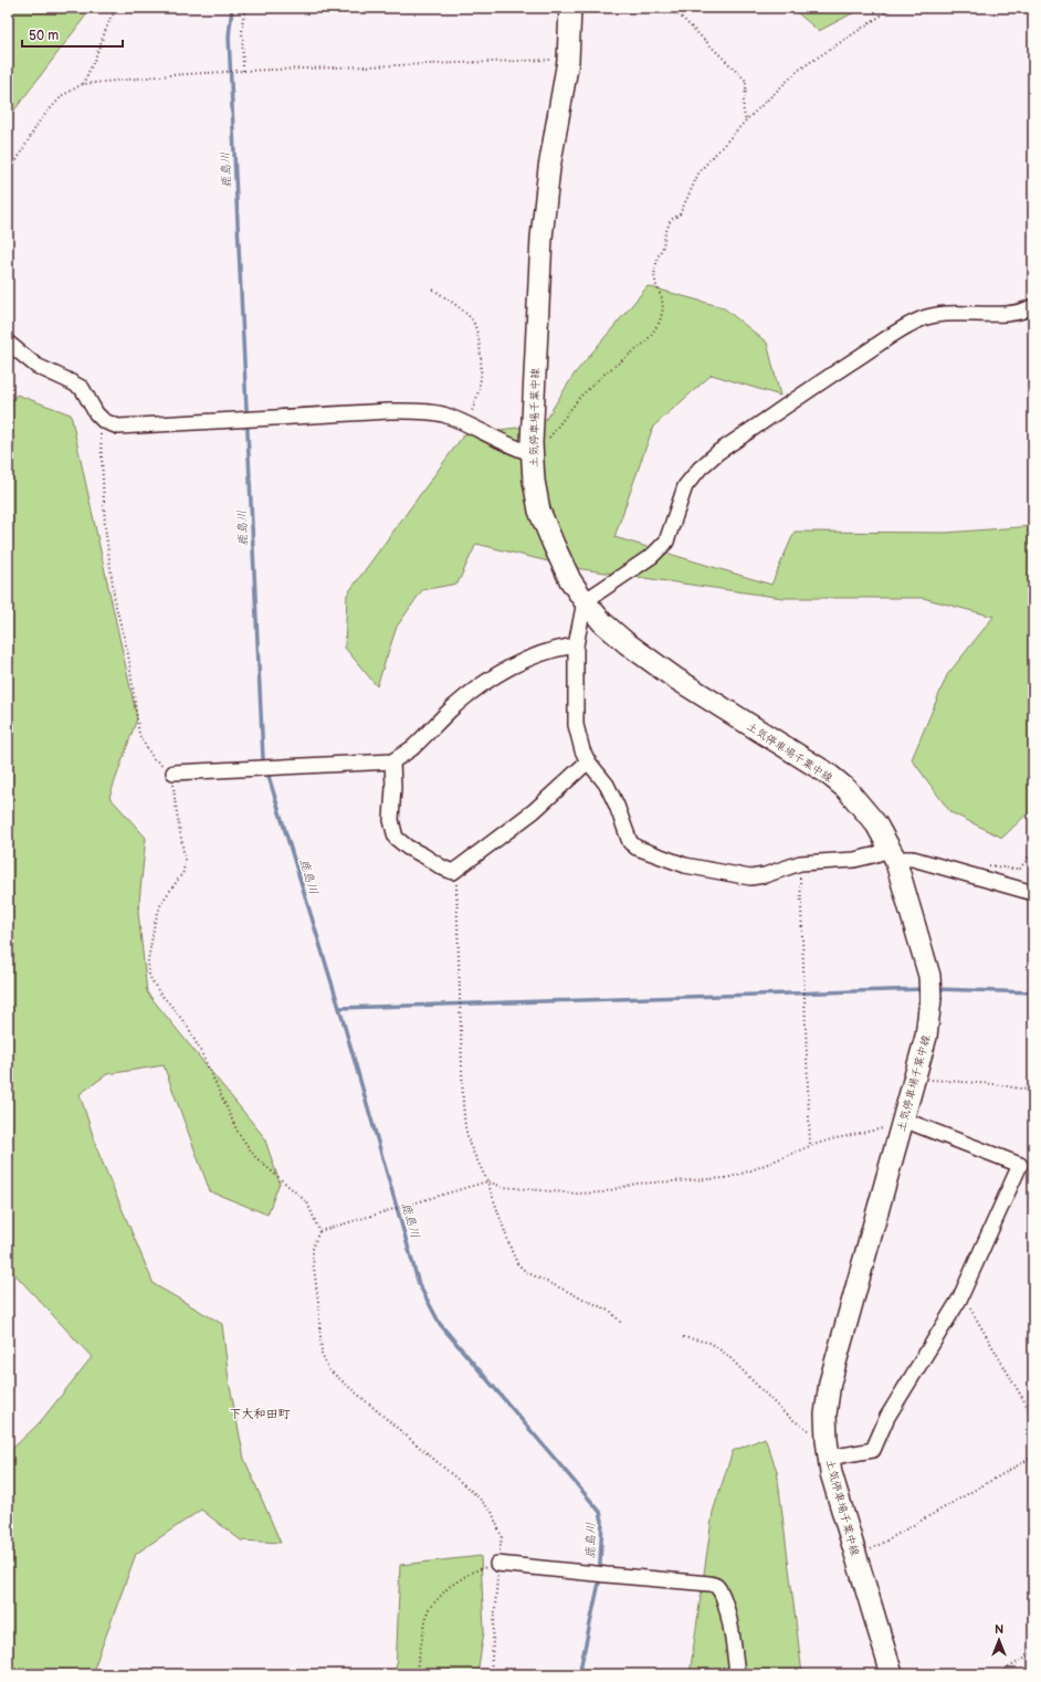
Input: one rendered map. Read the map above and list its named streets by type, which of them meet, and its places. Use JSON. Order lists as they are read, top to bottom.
{
  "streets": {
    "main road": ["土気停車場千葉中線"]
  },
  "districts": ["下大和田町"],
  "water": ["鹿島川"],
  "scale_bar": "50 m",
  "north": "top"
}
